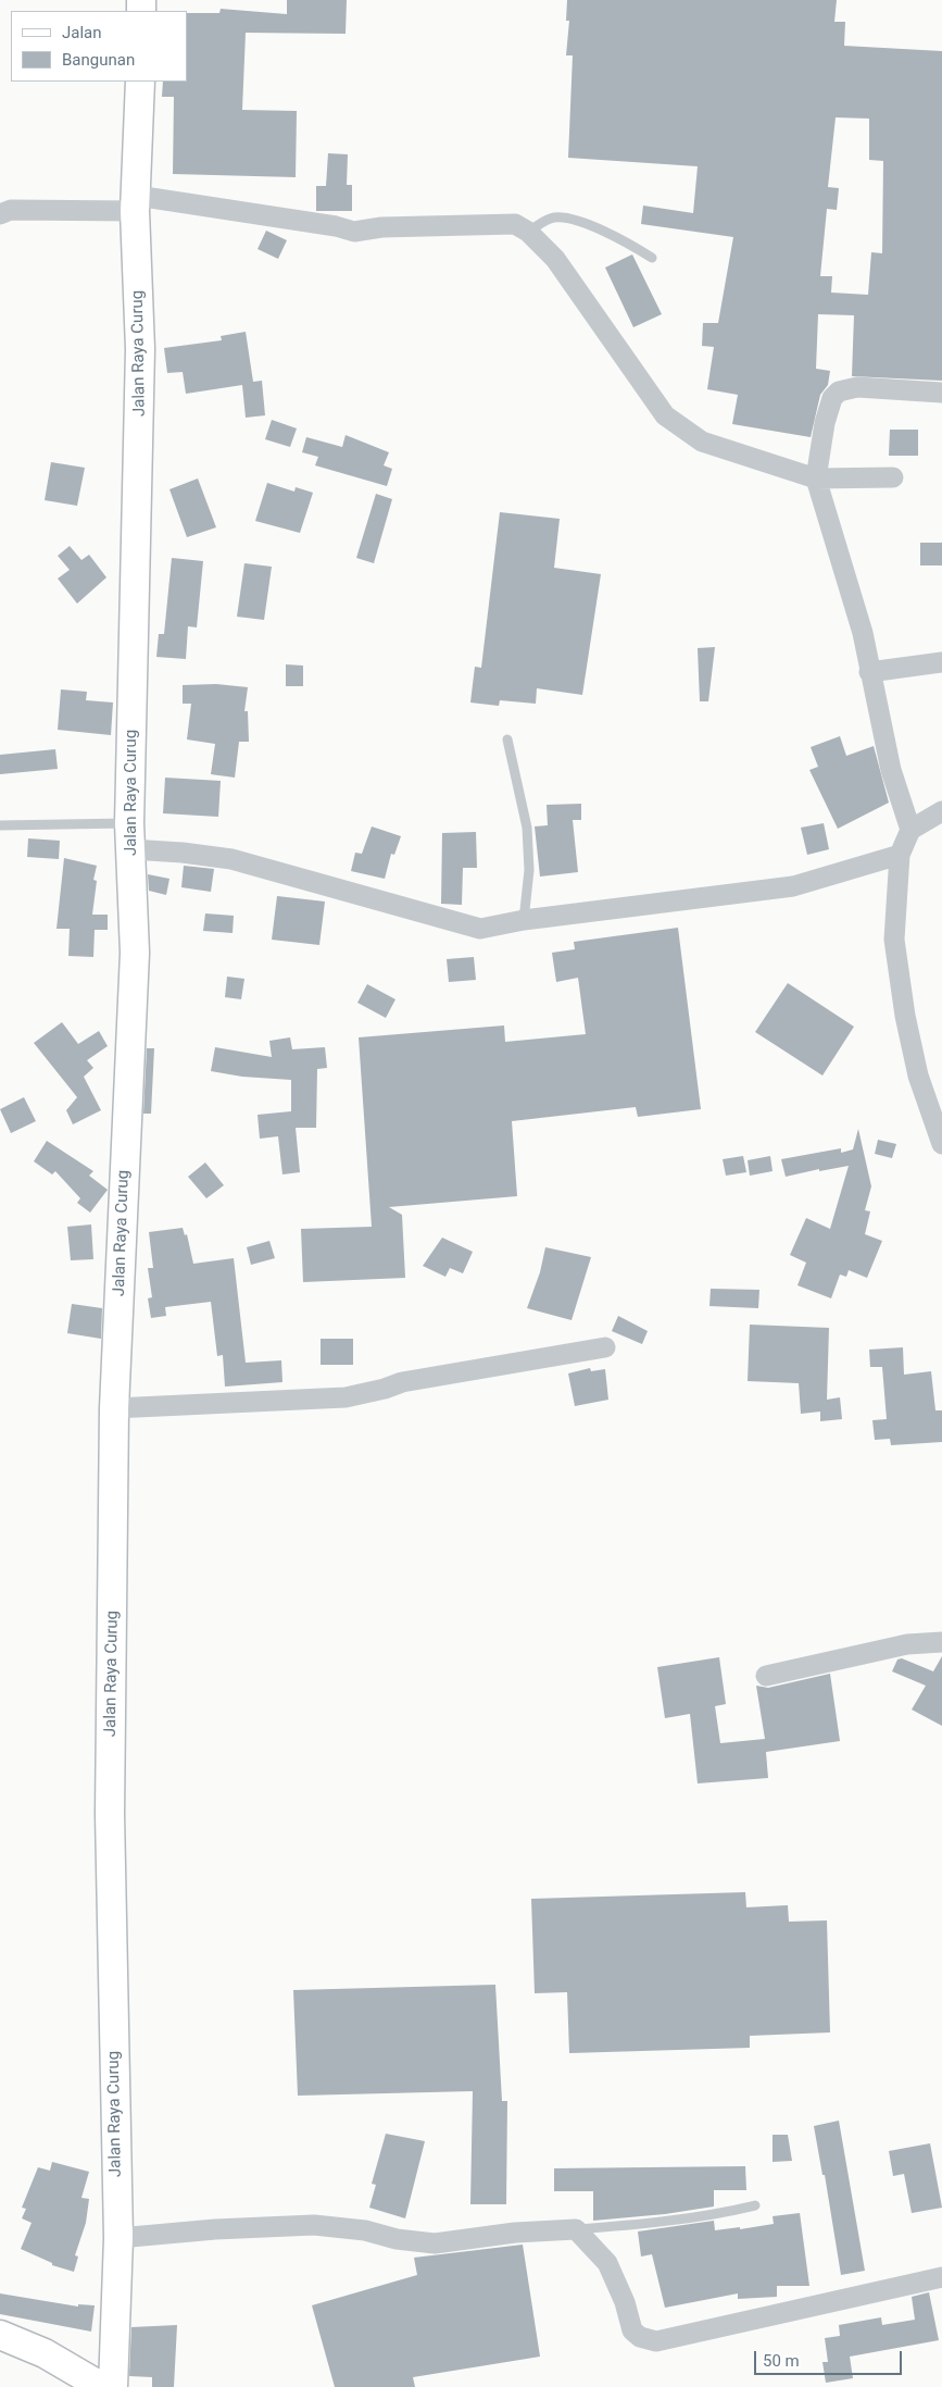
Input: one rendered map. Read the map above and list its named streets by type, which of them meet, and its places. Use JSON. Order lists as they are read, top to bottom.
{
  "streets": {
    "street": ["Jalan Raya Curug"]
  },
  "legend": ["Jalan", "Bangunan"],
  "scale_bar": "50 m"
}
